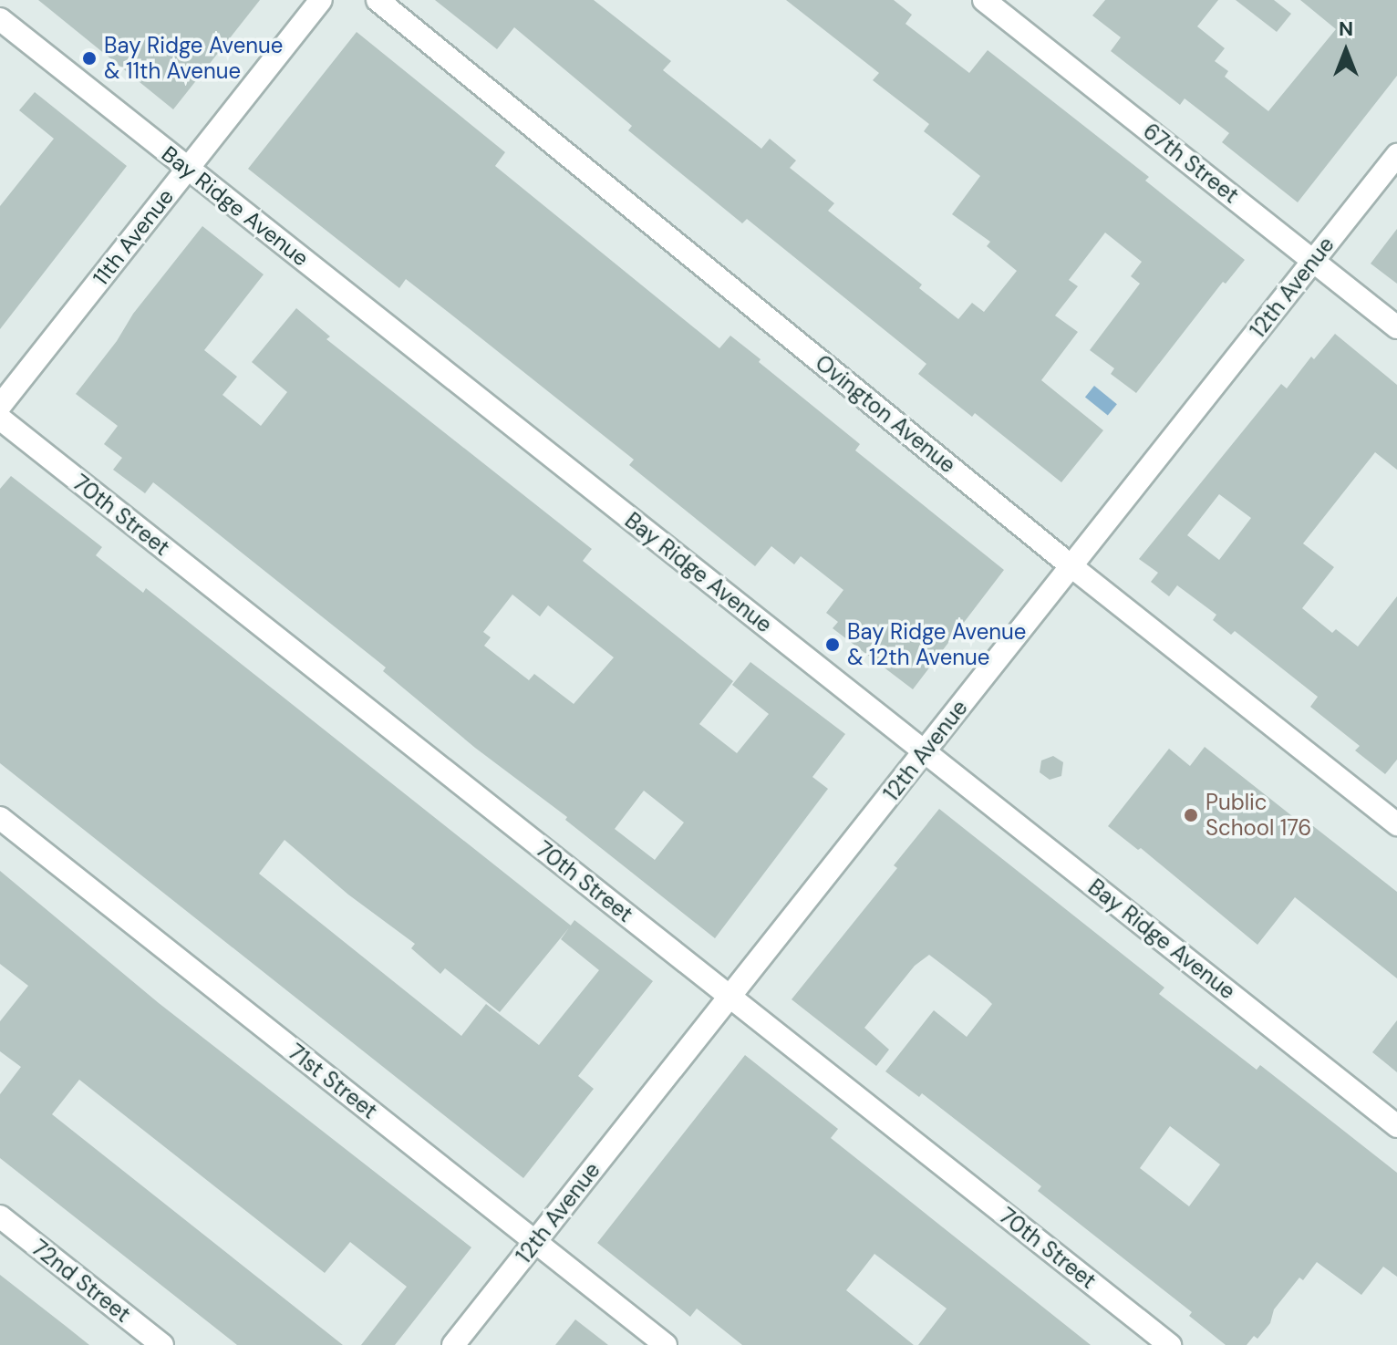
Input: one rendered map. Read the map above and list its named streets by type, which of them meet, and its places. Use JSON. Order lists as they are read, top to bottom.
{
  "streets": {
    "street": [
      "67th Street",
      "Bay Ridge Avenue",
      "11th Avenue",
      "12th Avenue",
      "Ovington Avenue",
      "70th Street",
      "71st Street",
      "72nd Street"
    ]
  },
  "crossings": [
    ["67th Street", "12th Avenue"],
    ["Bay Ridge Avenue", "11th Avenue"],
    ["Bay Ridge Avenue", "12th Avenue"],
    ["12th Avenue", "Ovington Avenue"],
    ["12th Avenue", "70th Street"],
    ["12th Avenue", "71st Street"]
  ],
  "places": ["Bay Ridge Avenue & 11th Avenue", "Bay Ridge Avenue & 12th Avenue", "Public School 176"],
  "north": "top"
}
